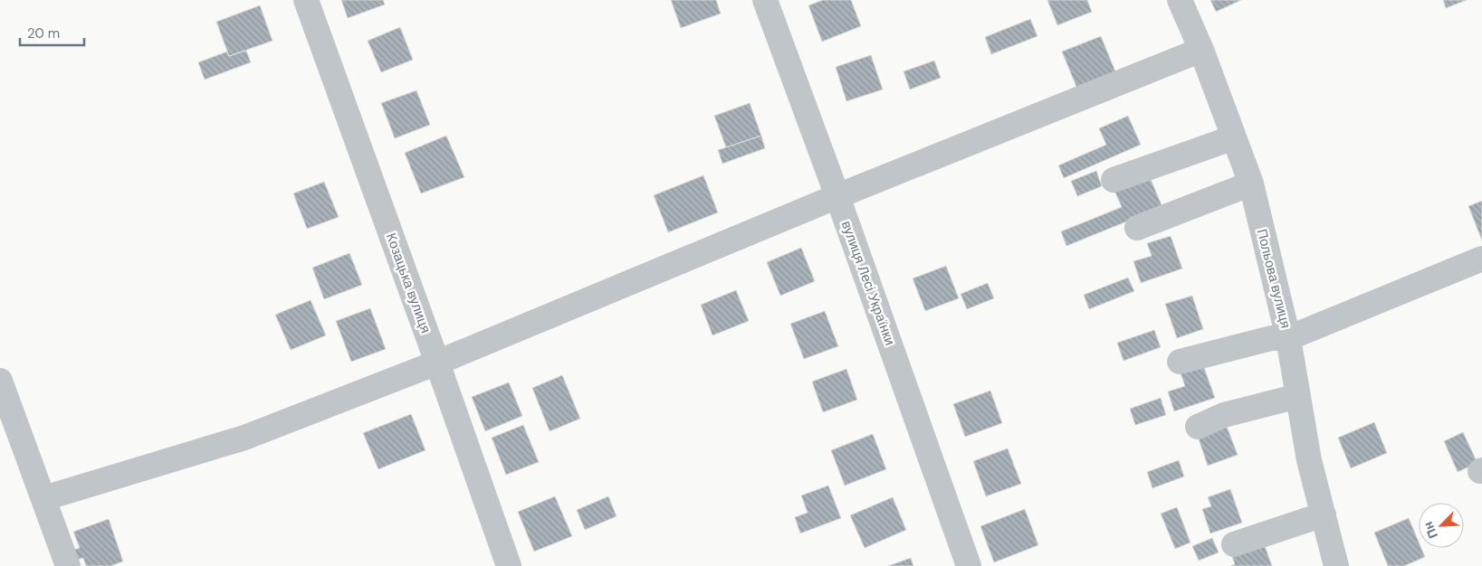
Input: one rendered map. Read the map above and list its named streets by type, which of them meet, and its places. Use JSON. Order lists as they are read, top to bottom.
{
  "streets": {
    "street": ["Польова вулиця", "Козацька вулиця", "вулиця Лесі Українки"]
  },
  "scale_bar": "20 m",
  "north": "bottom left"
}
